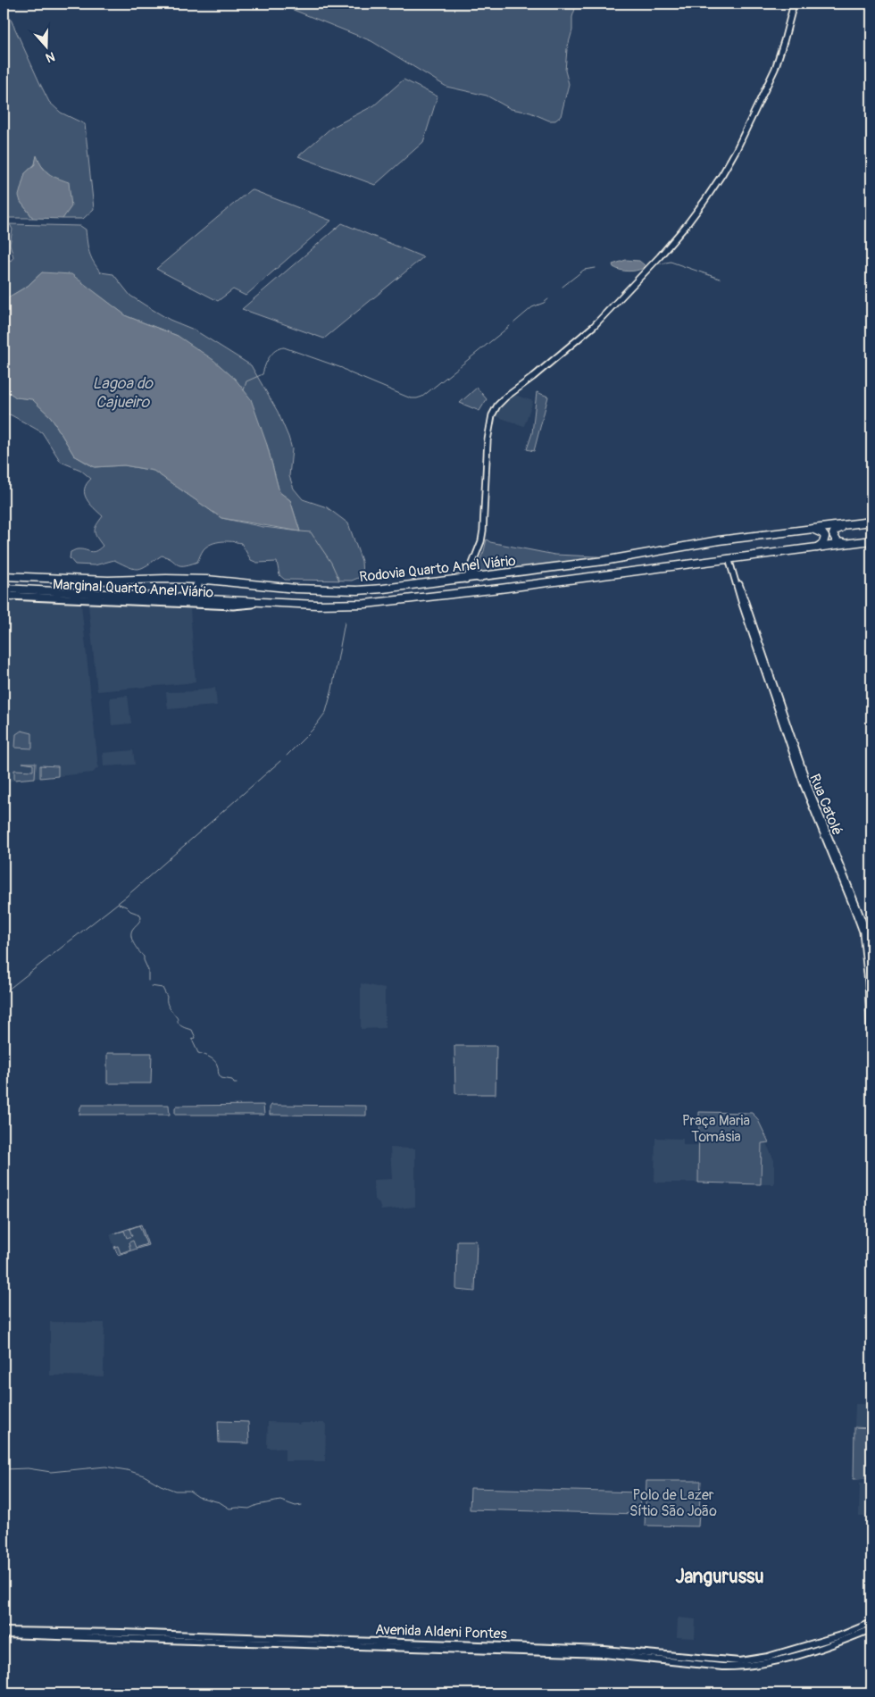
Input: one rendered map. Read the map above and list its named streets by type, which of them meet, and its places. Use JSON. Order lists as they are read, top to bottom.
{
  "streets": {
    "highway": ["Rodovia Quarto Anel Viário"],
    "main road": ["Marginal Quarto Anel Viário", "Avenida Aldeni Pontes"],
    "street": ["Rua Catolé"]
  },
  "crossings": [
    ["Rodovia Quarto Anel Viário", "Marginal Quarto Anel Viário"],
    ["Rodovia Quarto Anel Viário", "Rua Catolé"]
  ],
  "districts": ["Jangurussu"],
  "water": ["Lagoa do Cajueiro"],
  "parks": ["Praça Maria Tomásia", "Polo de Lazer Sítio São João"],
  "north": "bottom"
}
